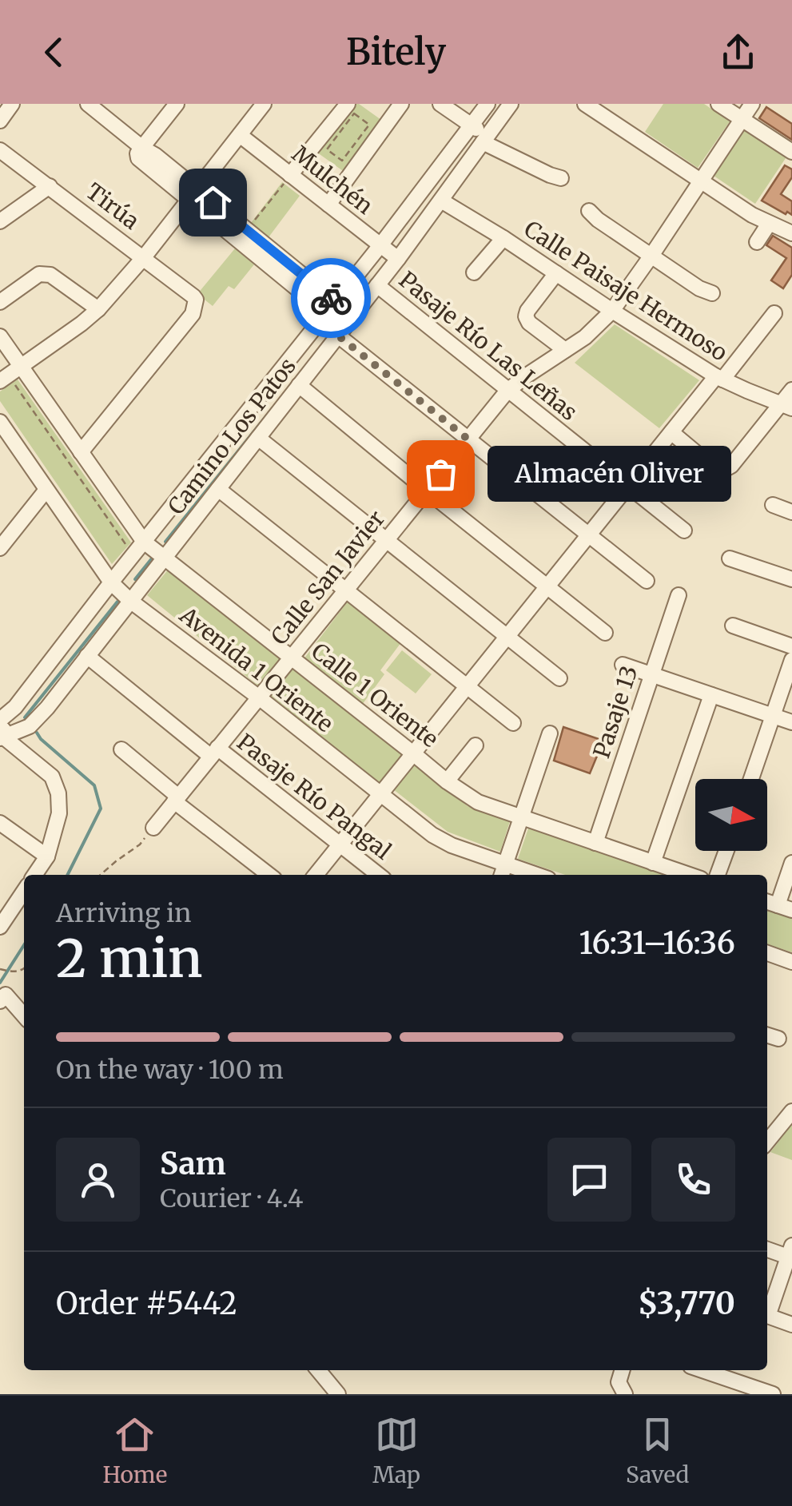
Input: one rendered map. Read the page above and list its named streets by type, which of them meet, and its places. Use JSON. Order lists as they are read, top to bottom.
{
  "streets": {
    "street": [
      "Mulchén",
      "Tirúa",
      "Calle Paisaje Hermoso",
      "Pasaje Río Las Leñas",
      "Camino Los Patos",
      "Calle San Javier",
      "Avenida 1 Oriente",
      "Calle 1 Oriente",
      "Pasaje 13",
      "Pasaje Río Pangal"
    ]
  },
  "crossings": [
    ["Mulchén", "Camino Los Patos"],
    ["Tirúa", "Calle 1 Oriente"],
    ["Calle Paisaje Hermoso", "Camino Los Patos"],
    ["Calle Paisaje Hermoso", "Calle San Javier"],
    ["Pasaje Río Las Leñas", "Camino Los Patos"],
    ["Pasaje Río Las Leñas", "Calle San Javier"],
    ["Camino Los Patos", "Avenida 1 Oriente"],
    ["Camino Los Patos", "Calle 1 Oriente"],
    ["Camino Los Patos", "Pasaje Río Pangal"],
    ["Calle San Javier", "Avenida 1 Oriente"],
    ["Calle San Javier", "Calle 1 Oriente"],
    ["Calle San Javier", "Pasaje Río Pangal"],
    ["Calle 1 Oriente", "Pasaje 13"]
  ],
  "places": ["Almacén Oliver"],
  "north": "right",
  "page": {
    "header": "Bitely",
    "bubble": "Almacén Oliver",
    "heading": ["2 min", "Arriving in", "16:31–16:36"],
    "panel": [
      "Sam",
      "Courier · 4.4",
      "Order #5442",
      "$3,770"
    ],
    "bar": "On the way · 100 m",
    "tabs": ["Home", "Map", "Saved"]
  }
}
